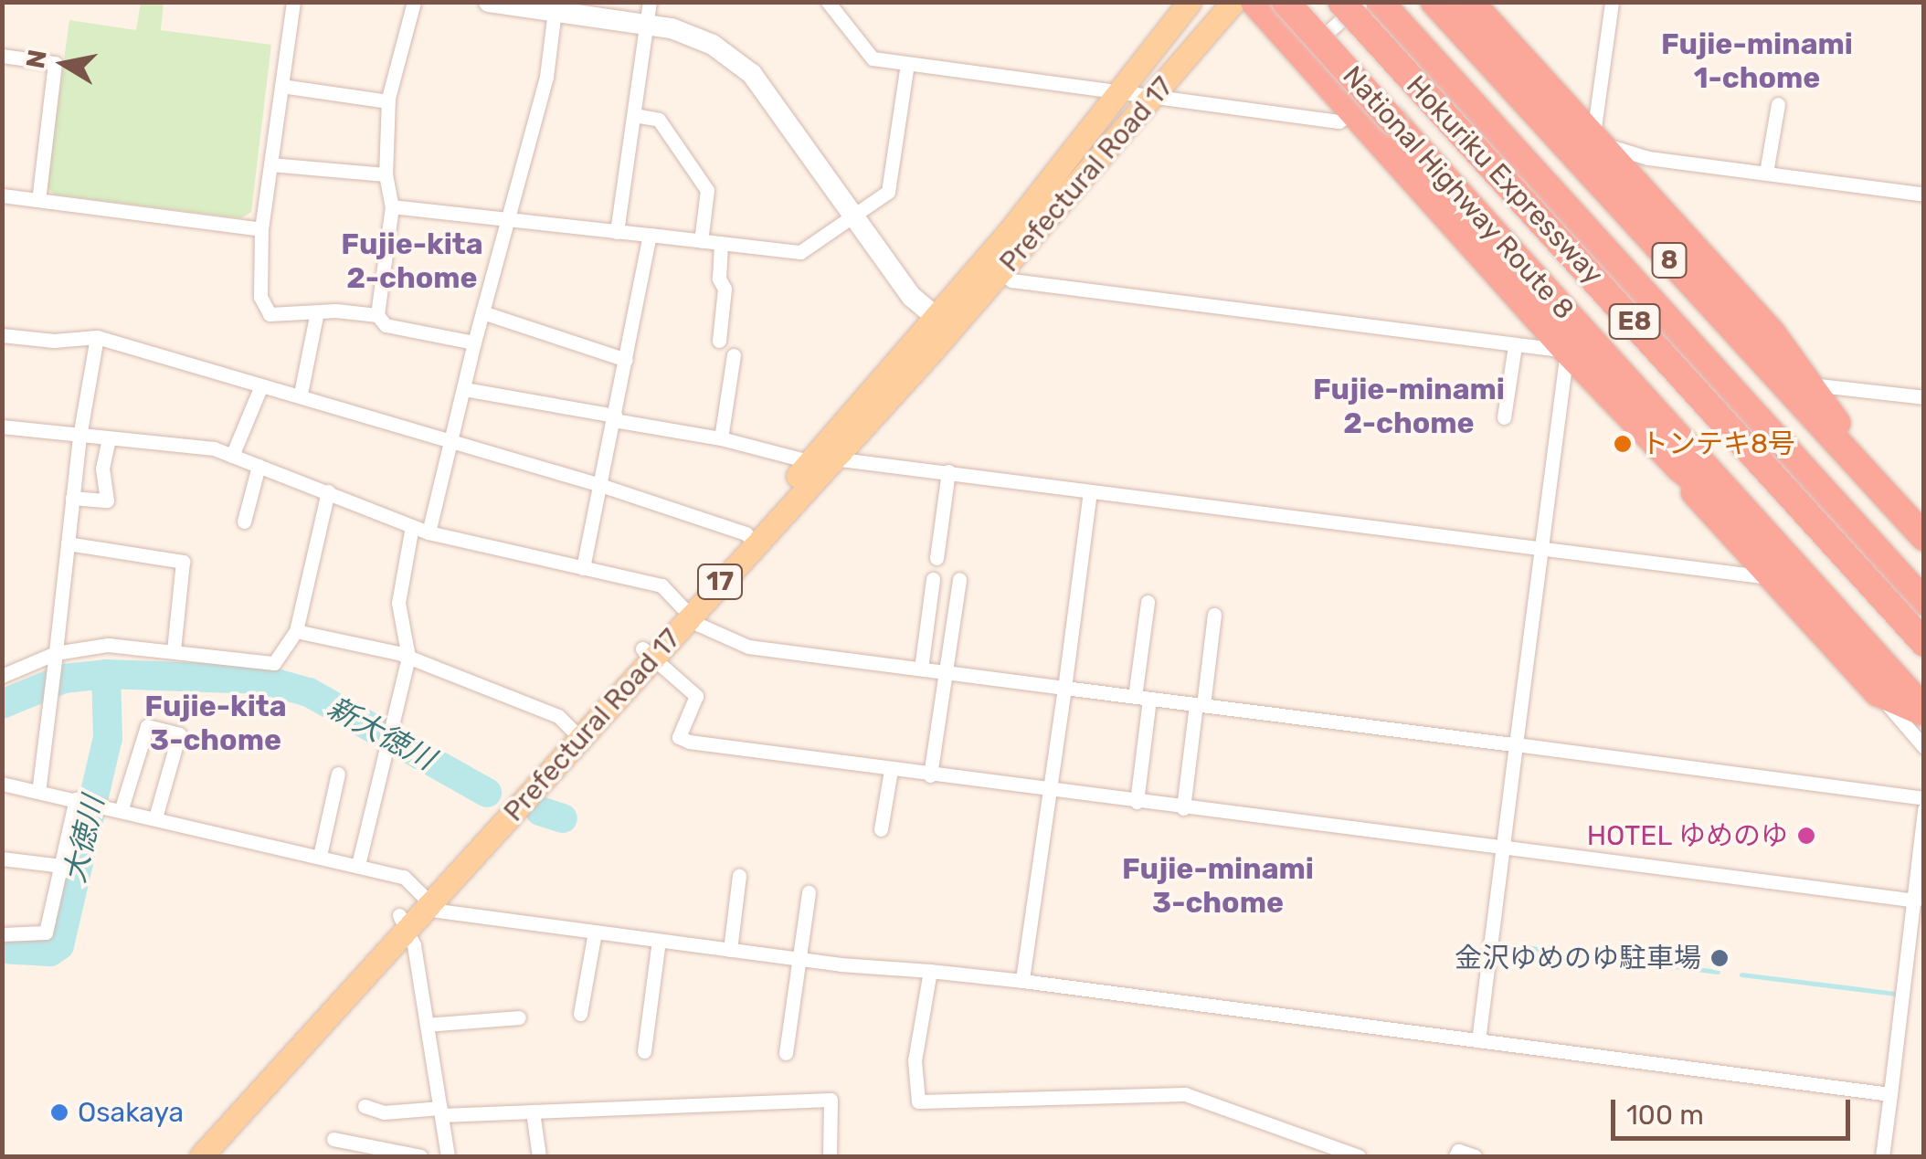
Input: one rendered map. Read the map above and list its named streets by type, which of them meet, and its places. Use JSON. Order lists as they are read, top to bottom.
{
  "streets": {
    "highway": [
      "Hokuriku Expressway",
      "National Highway Route 8",
      "8",
      "E8"
    ],
    "main road": ["Prefectural Road 17", "17"]
  },
  "districts": [
    "Fujie-minami 1-chome",
    "Fujie-kita 2-chome",
    "Fujie-minami 2-chome",
    "Fujie-kita 3-chome",
    "Fujie-minami 3-chome"
  ],
  "water": ["新大徳川", "大徳川"],
  "places": [
    "トンテキ8号",
    "HOTEL ゆめのゆ",
    "金沢ゆめのゆ駐車場",
    "Osakaya"
  ],
  "scale_bar": "100 m",
  "north": "left"
}
